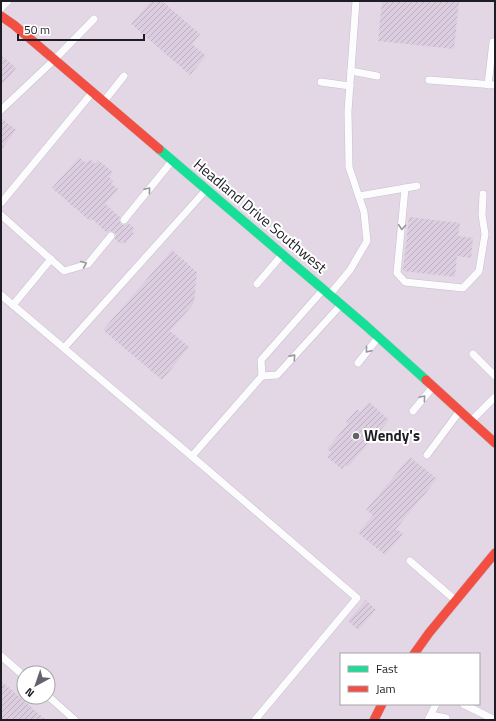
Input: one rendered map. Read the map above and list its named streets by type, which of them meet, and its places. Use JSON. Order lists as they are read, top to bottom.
{
  "streets": {
    "main road": ["Headland Drive Southwest"]
  },
  "places": ["Wendy's"],
  "legend": ["Fast", "Jam"],
  "scale_bar": "50 m",
  "north": "bottom left"
}
